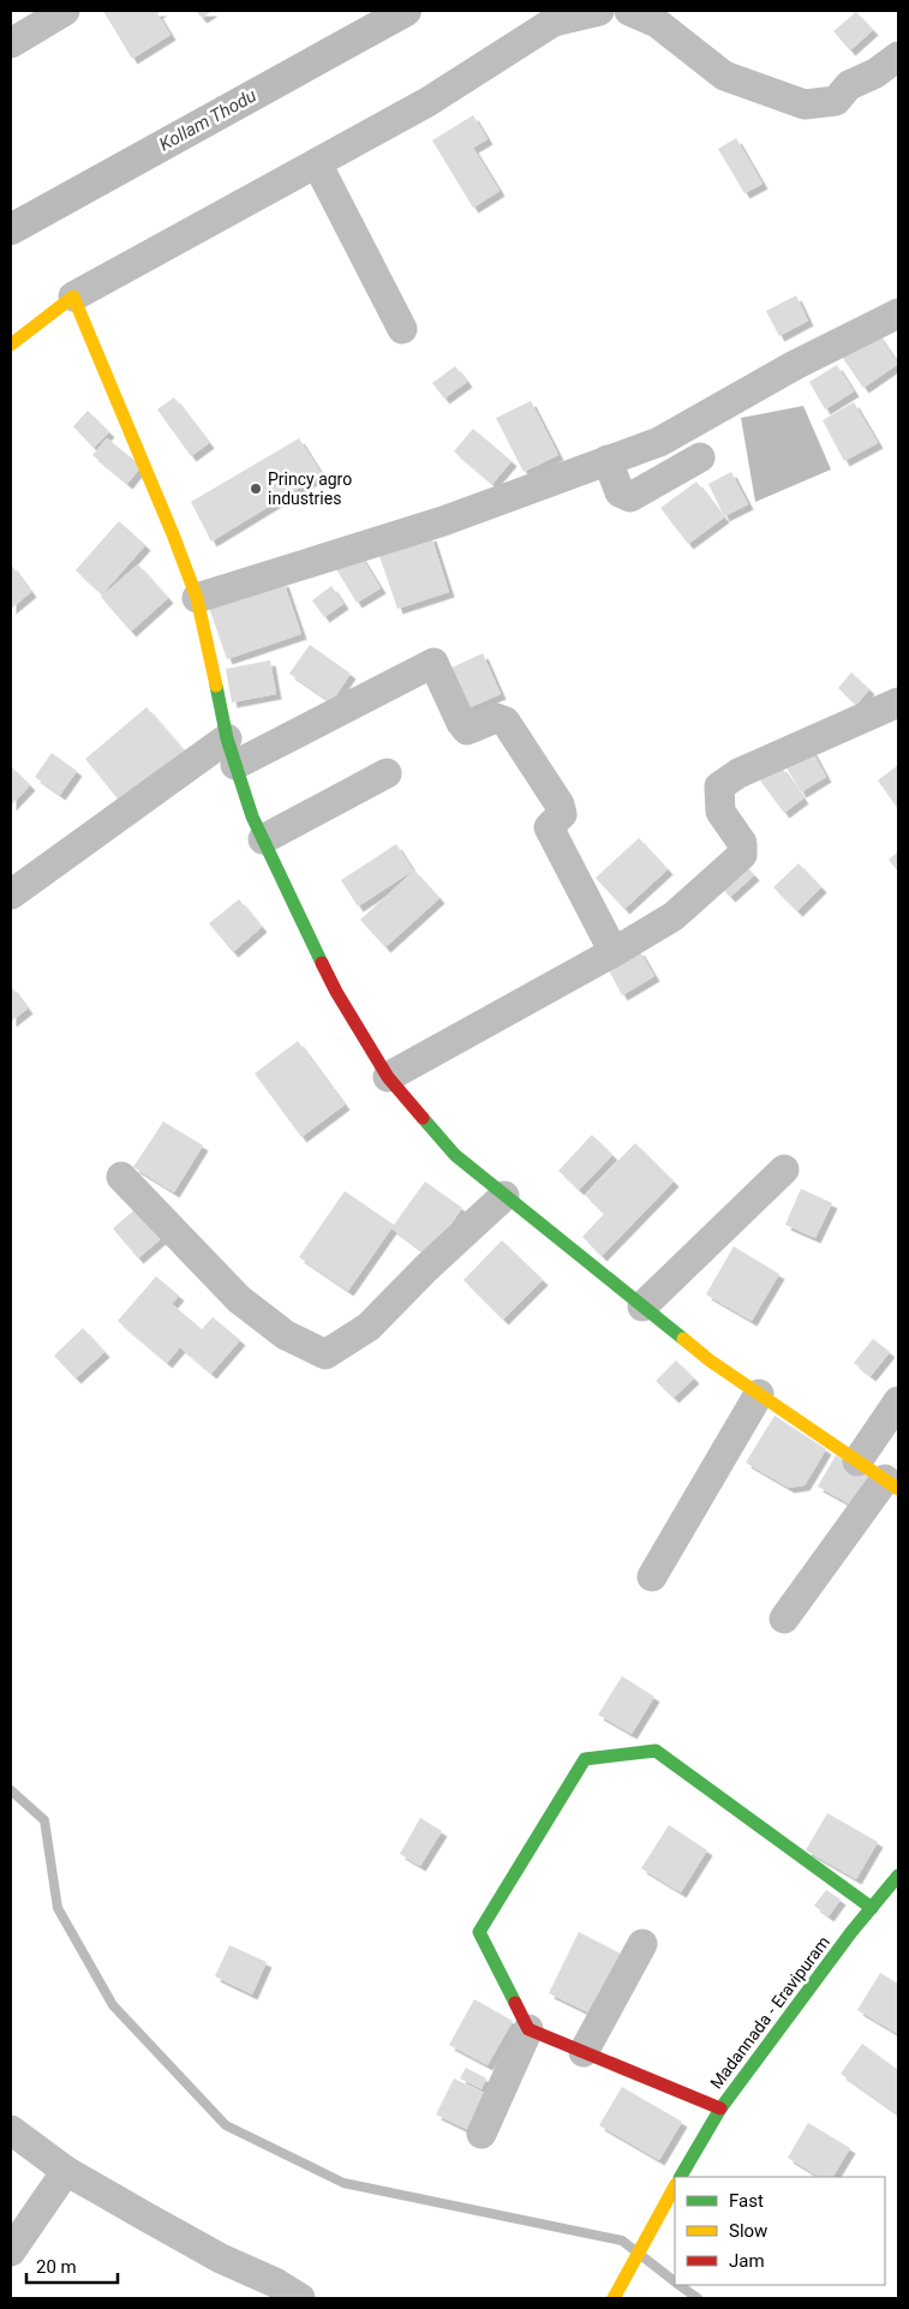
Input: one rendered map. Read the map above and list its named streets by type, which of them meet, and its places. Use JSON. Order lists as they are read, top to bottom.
{
  "streets": {
    "street": ["Madannada - Eravipuram"]
  },
  "water": ["Kollam Thodu"],
  "places": ["Princy agro industries"],
  "legend": ["Fast", "Slow", "Jam"],
  "scale_bar": "20 m"
}
